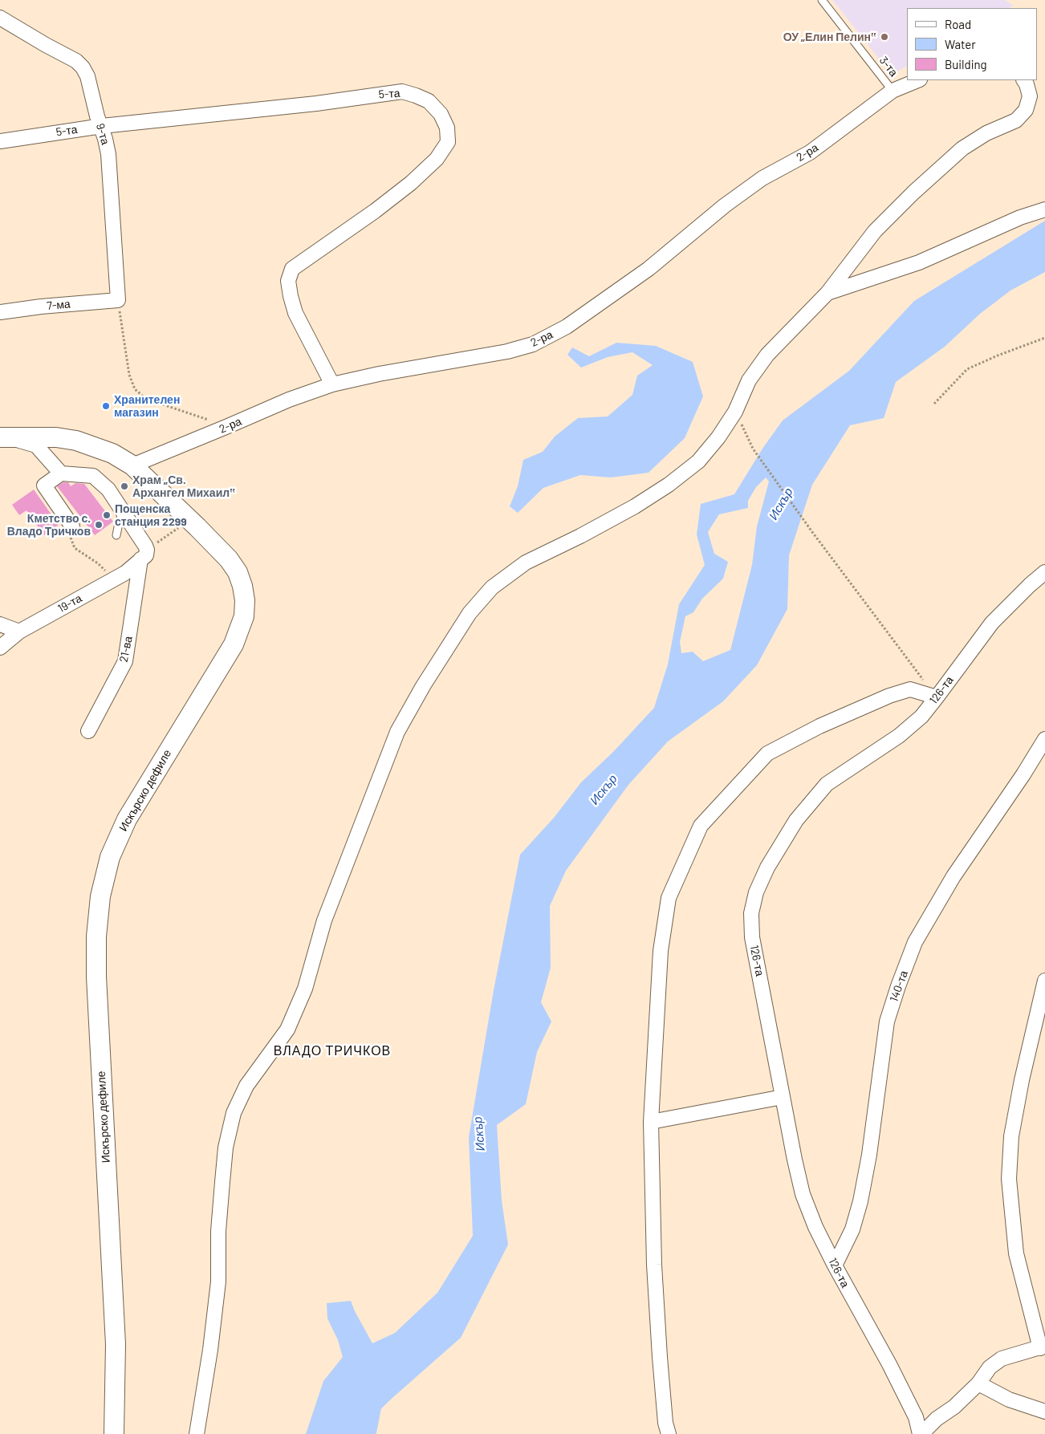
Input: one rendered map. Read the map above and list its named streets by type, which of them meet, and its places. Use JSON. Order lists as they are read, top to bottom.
{
  "streets": {
    "main road": ["Искърско дефиле"],
    "street": [
      "5-та",
      "9-та",
      "2-ра",
      "7-ма",
      "19-та",
      "21-ва",
      "126-та",
      "140-та"
    ],
    "lane": ["3-та"]
  },
  "crossings": [
    ["3-та", "2-ра"],
    ["5-та", "9-та"],
    ["5-та", "2-ра"],
    ["9-та", "7-ма"],
    ["2-ра", "Искърско дефиле"],
    ["19-та", "21-ва"],
    ["126-та", "140-та"]
  ],
  "districts": ["ВЛАДО ТРИЧКОВ"],
  "water": ["Искър"],
  "places": [
    "ОУ „Елин Пелин‟",
    "Хранителен магазин",
    "Храм „Св. Архангел Михаил‟",
    "Пощенска станция 2299",
    "Кметство с. Владо Тричков"
  ],
  "legend": ["Road", "Water", "Building"]
}
